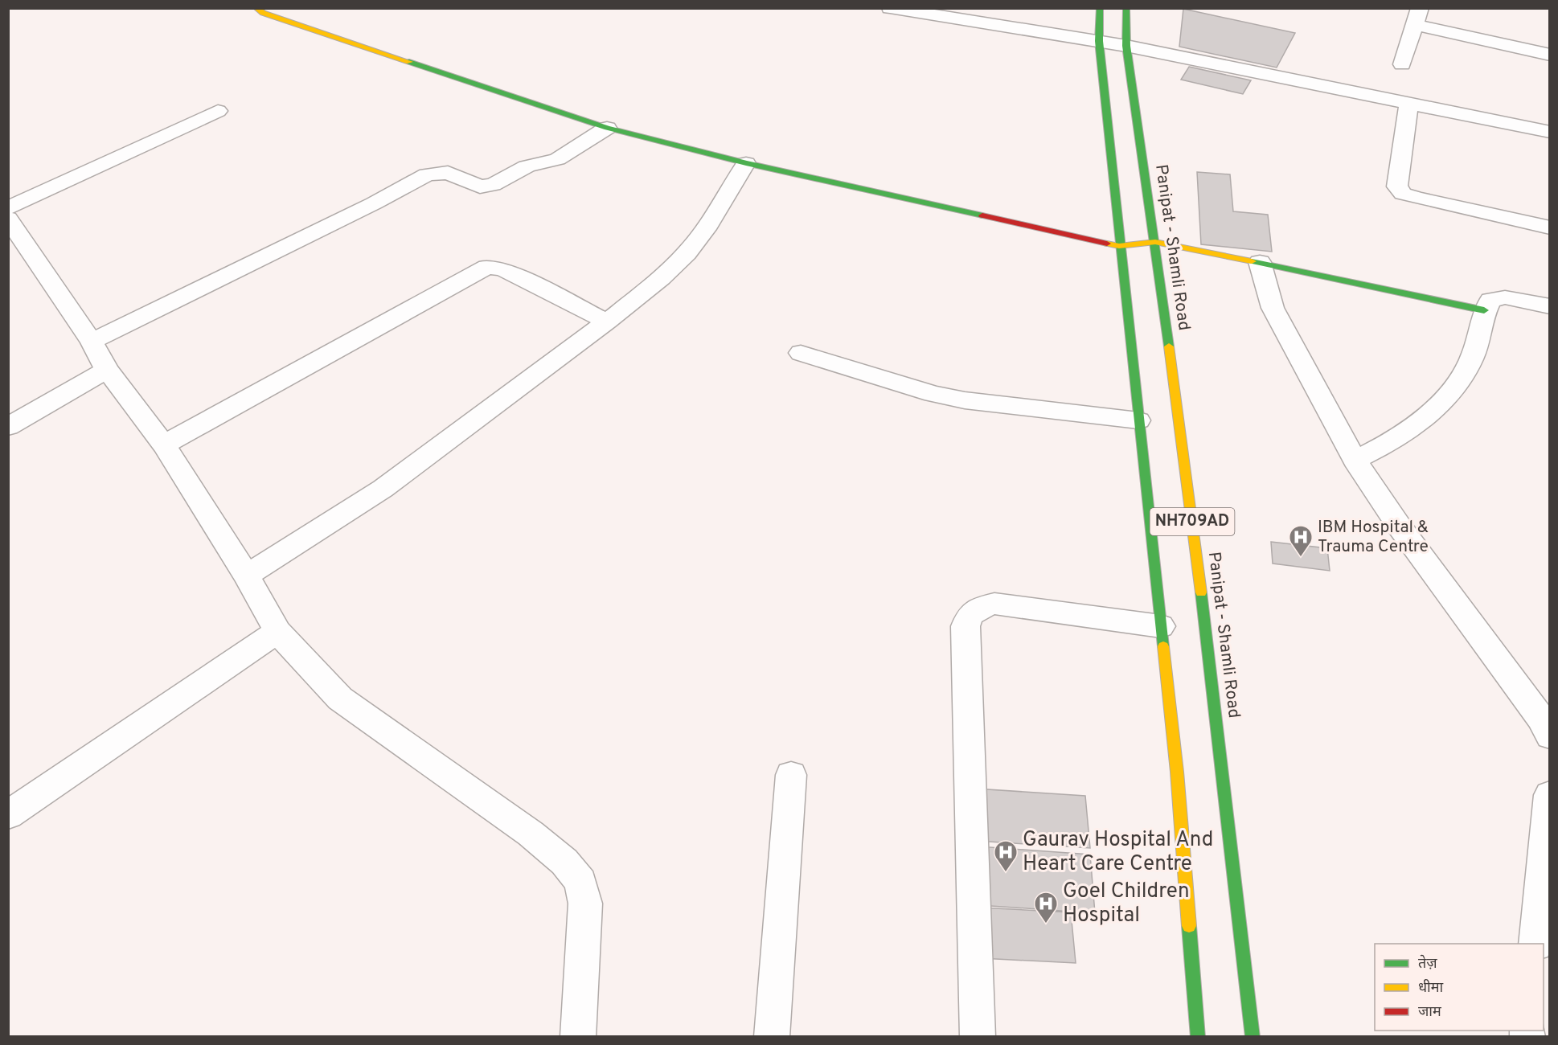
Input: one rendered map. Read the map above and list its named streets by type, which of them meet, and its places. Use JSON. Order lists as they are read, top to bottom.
{
  "streets": {
    "main road": ["Panipat - Shamli Road", "NH709AD"]
  },
  "places": {
    "hospital": ["IBM Hospital & Trauma Centre", "Gaurav Hospital And Heart Care Centre", "Goel Children Hospital"]
  },
  "legend": ["तेज़", "धीमा", "जाम"]
}
